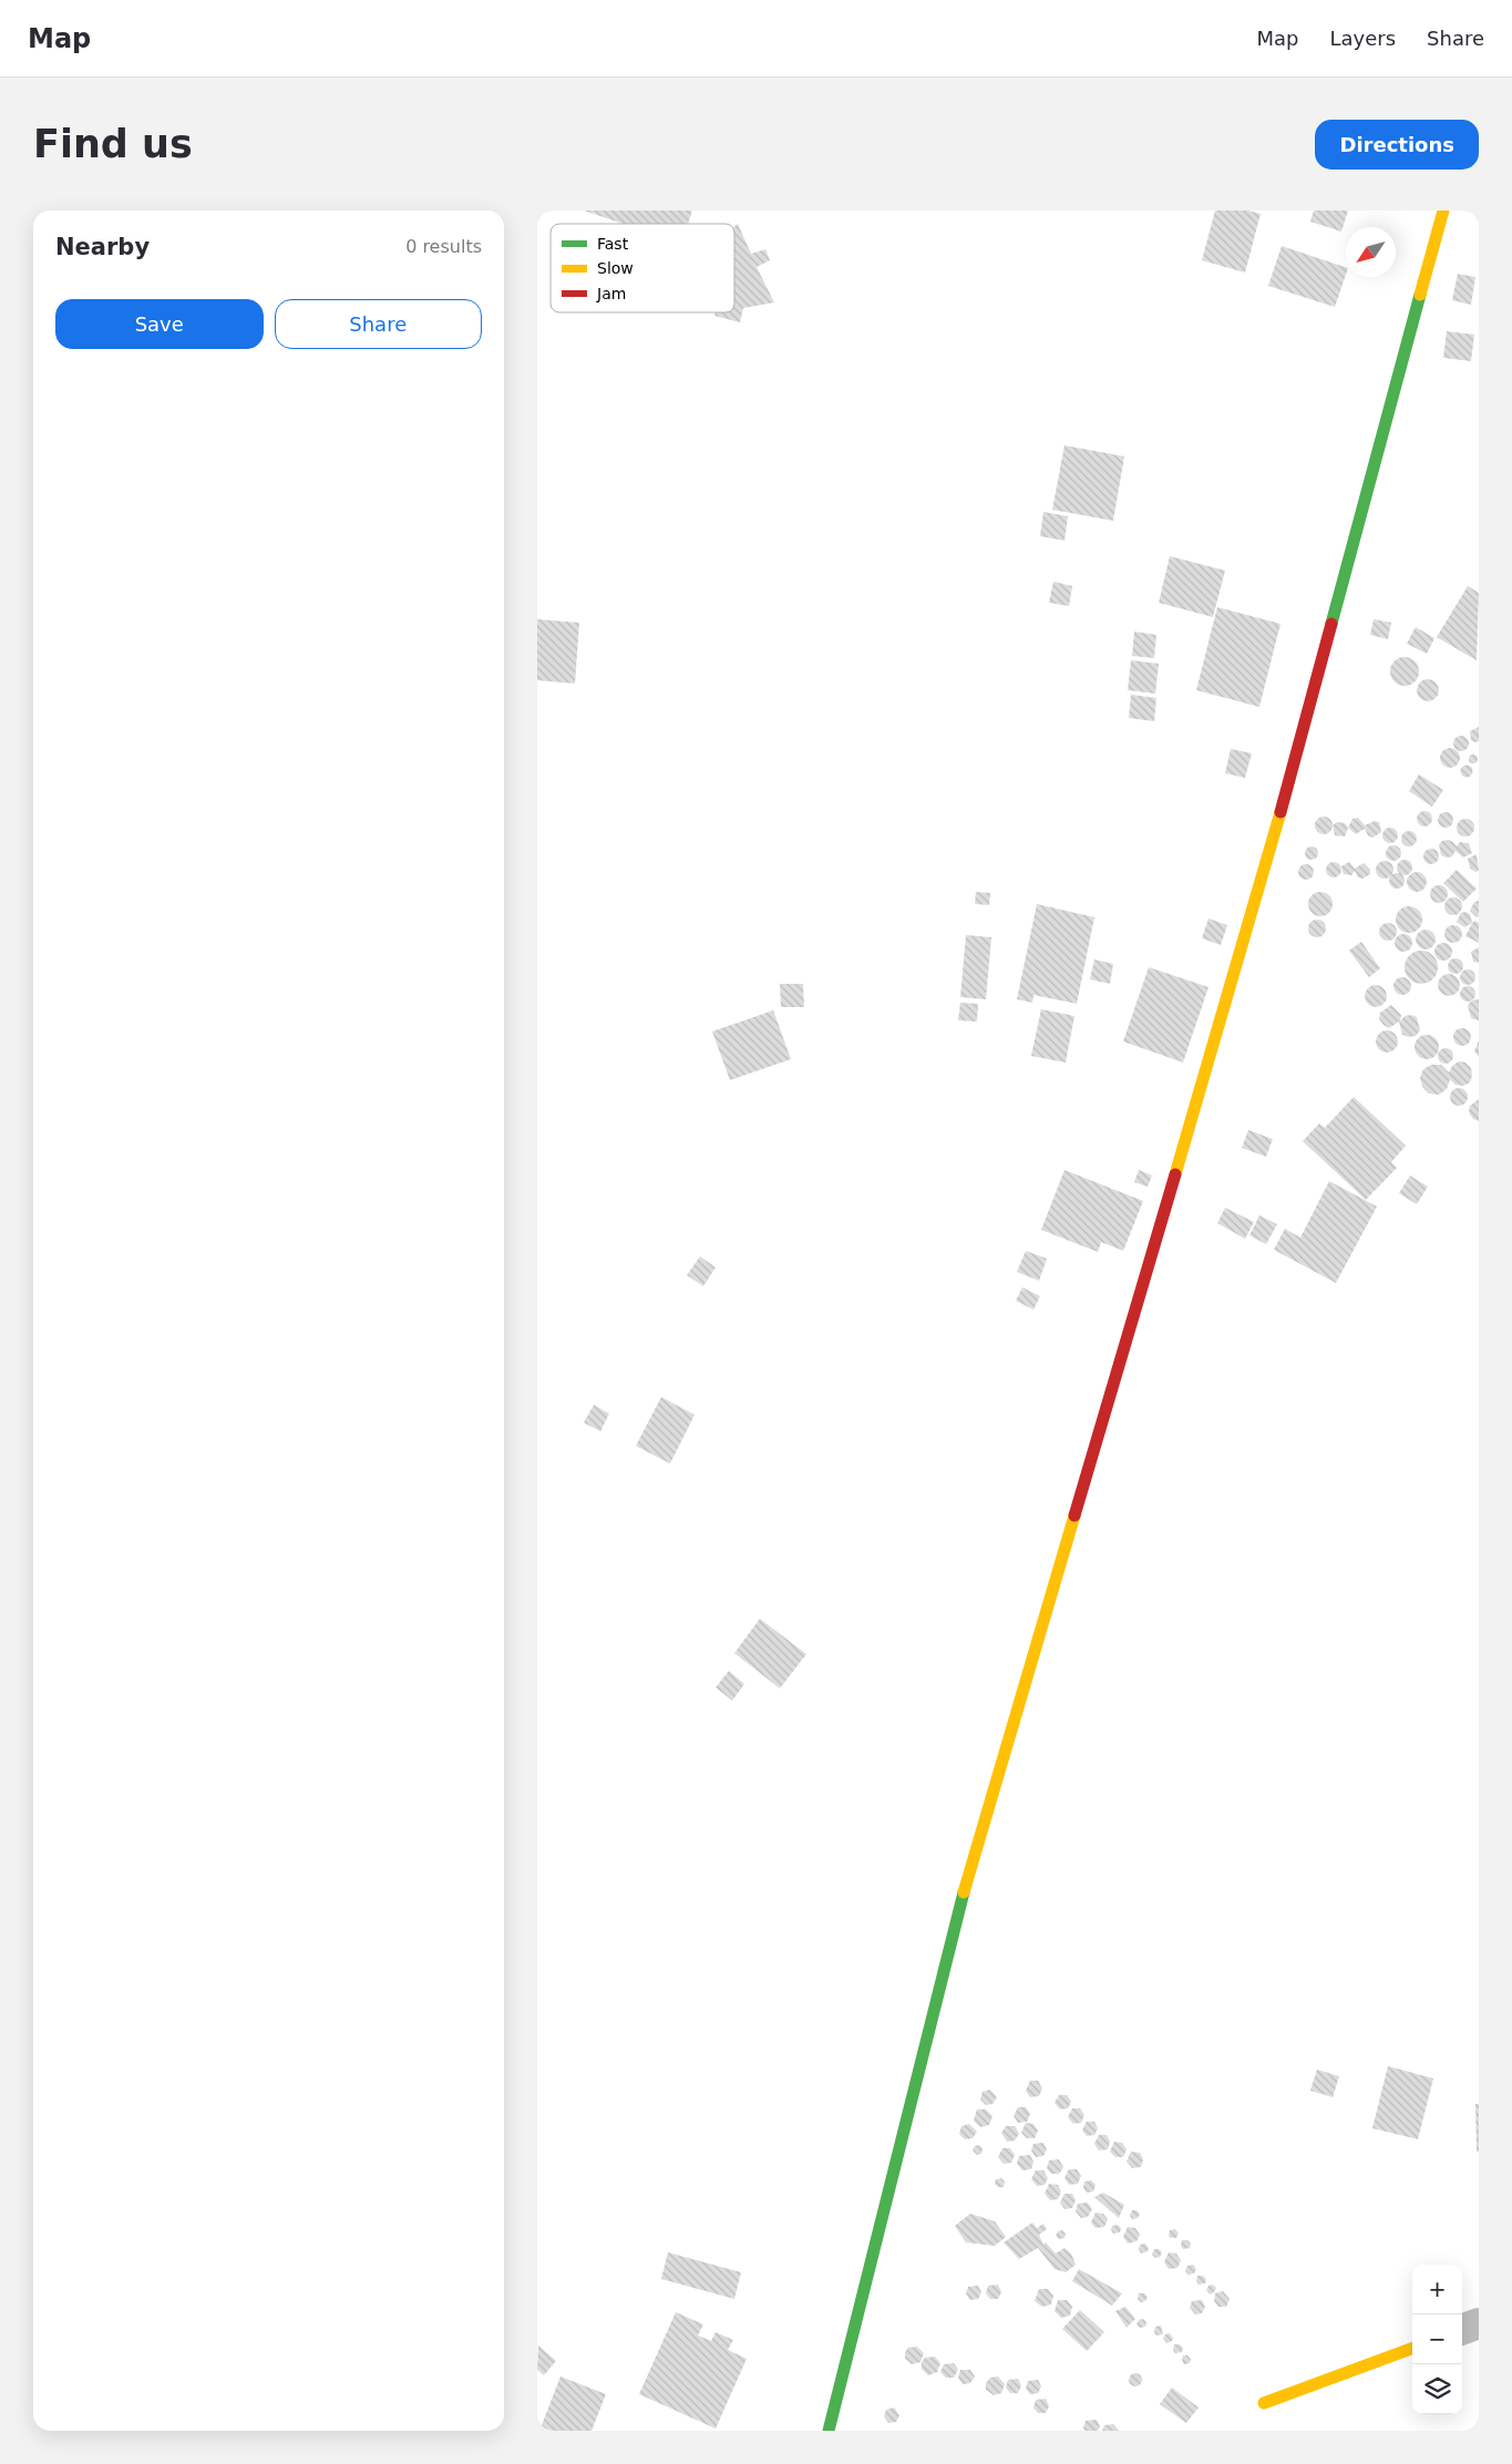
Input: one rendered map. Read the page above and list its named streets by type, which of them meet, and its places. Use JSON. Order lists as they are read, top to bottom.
{
  "legend": ["Fast", "Slow", "Jam"],
  "north": "bottom left",
  "page": {
    "header": "Map",
    "nav": ["Map", "Layers", "Share"],
    "buttons": [
      "Directions",
      ["Save", "Share"]
    ],
    "title": "Find us",
    "heading": ["Nearby", "0 results"],
    "map_buttons": ["+", "−"]
  }
}
